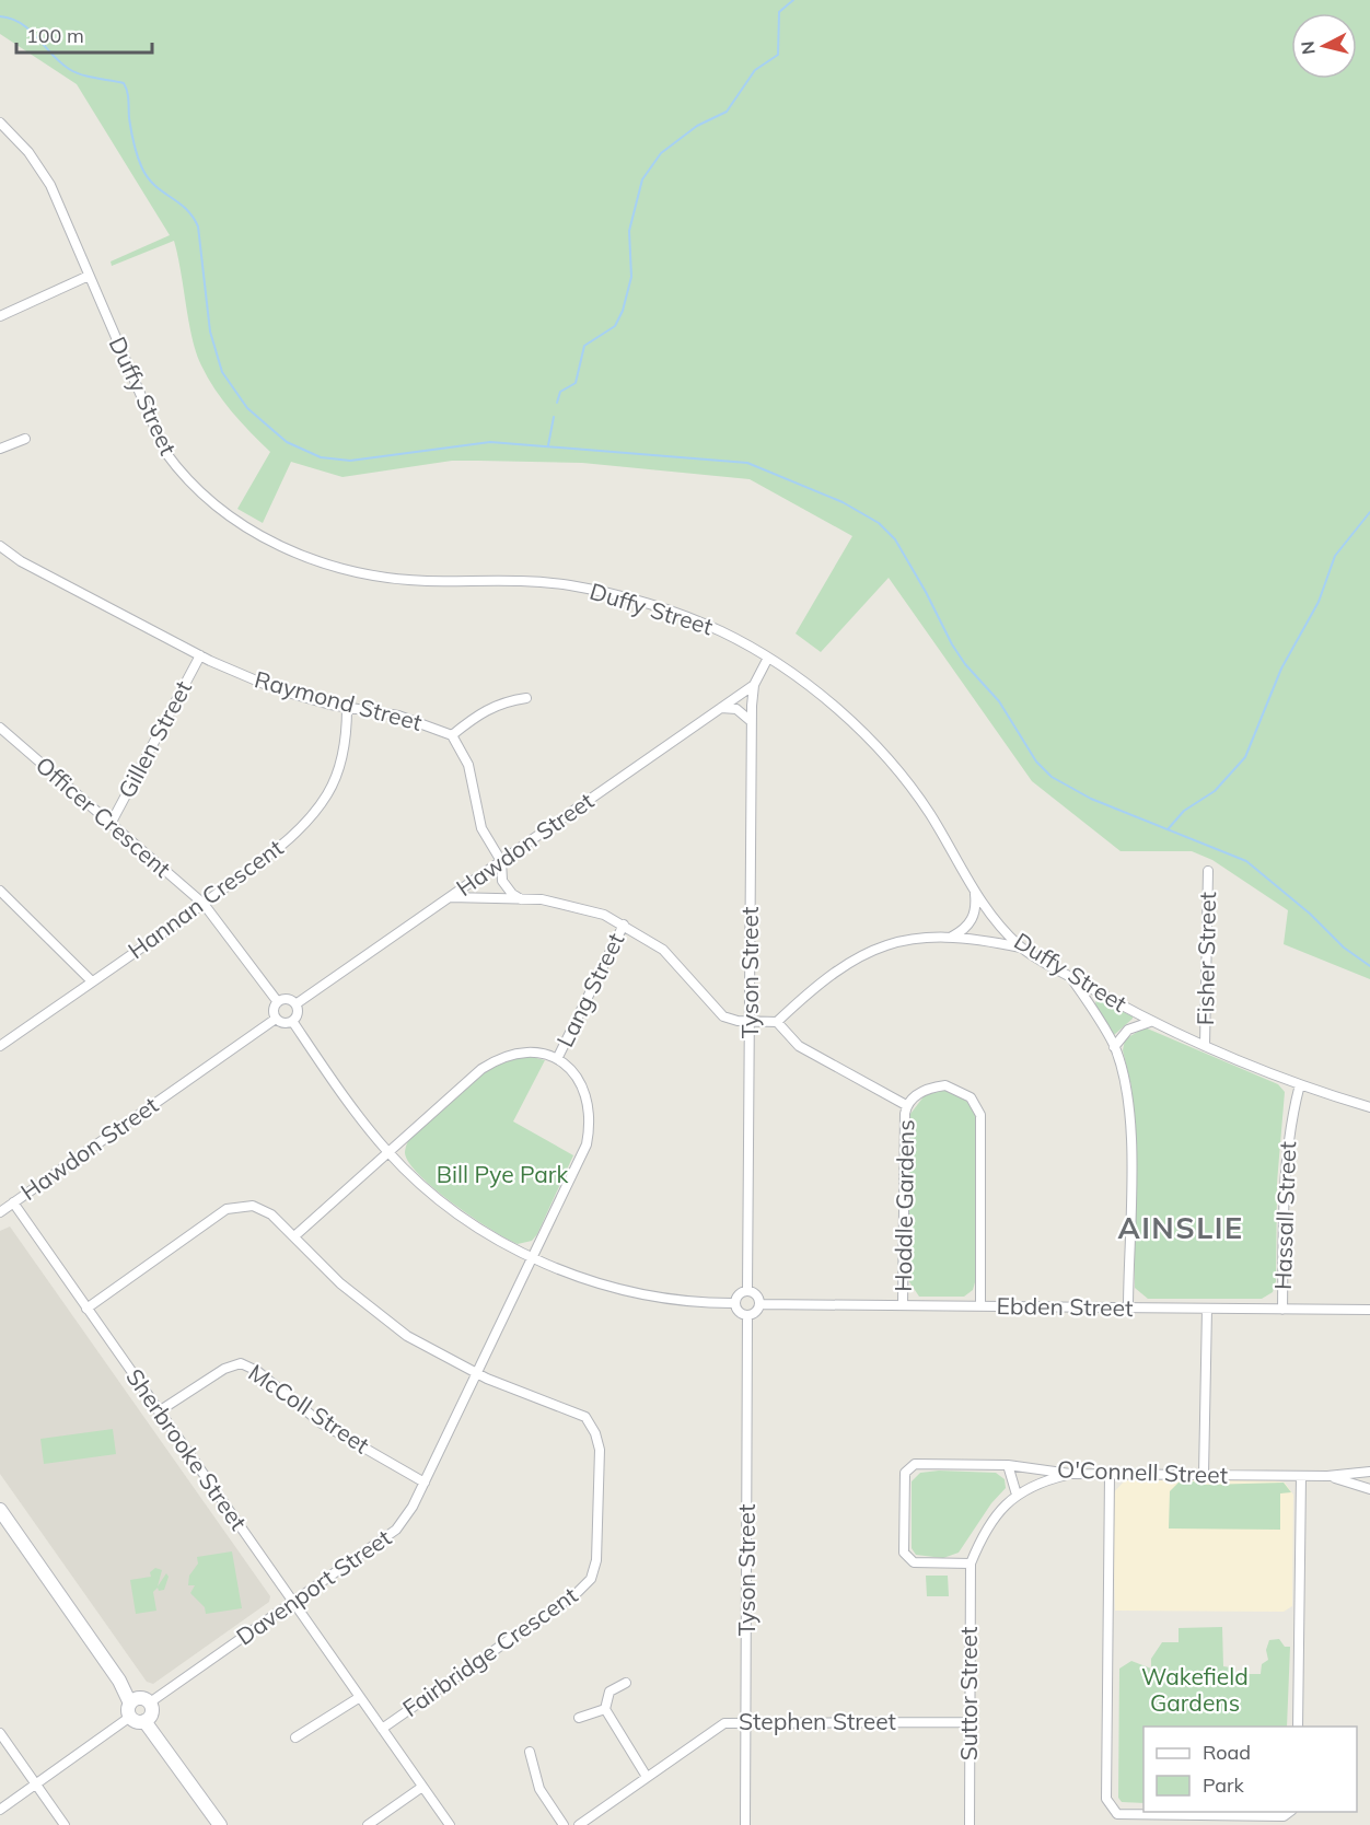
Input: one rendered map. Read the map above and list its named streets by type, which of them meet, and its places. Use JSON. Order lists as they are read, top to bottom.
{
  "streets": {
    "street": [
      "Duffy Street",
      "Raymond Street",
      "Gillen Street",
      "Officer Crescent",
      "Hawdon Street",
      "Hannan Crescent",
      "Fisher Street",
      "Tyson Street",
      "Lang Street",
      "Hoddle Gardens",
      "Hassall Street",
      "Ebden Street",
      "McColl Street",
      "Sherbrooke Street",
      "O'Connell Street",
      "Davenport Street",
      "Fairbridge Crescent",
      "Suttor Street",
      "Stephen Street"
    ]
  },
  "crossings": [
    ["Duffy Street", "Fisher Street"],
    ["Duffy Street", "Tyson Street"],
    ["Duffy Street", "Hassall Street"],
    ["Raymond Street", "Gillen Street"],
    ["Raymond Street", "Hawdon Street"],
    ["Raymond Street", "Hannan Crescent"],
    ["Gillen Street", "Officer Crescent"],
    ["Officer Crescent", "Hawdon Street"],
    ["Officer Crescent", "Hannan Crescent"],
    ["Hawdon Street", "Tyson Street"],
    ["Hawdon Street", "Sherbrooke Street"],
    ["Tyson Street", "Ebden Street"],
    ["Tyson Street", "Stephen Street"],
    ["Lang Street", "Davenport Street"],
    ["Hoddle Gardens", "Ebden Street"],
    ["Hassall Street", "Ebden Street"],
    ["McColl Street", "Sherbrooke Street"],
    ["McColl Street", "Davenport Street"],
    ["Sherbrooke Street", "Davenport Street"],
    ["Sherbrooke Street", "Fairbridge Crescent"],
    ["O'Connell Street", "Suttor Street"],
    ["Davenport Street", "Fairbridge Crescent"],
    ["Suttor Street", "Stephen Street"]
  ],
  "districts": ["AINSLIE"],
  "parks": ["Bill Pye Park", "Wakefield Gardens"],
  "legend": ["Road", "Park"],
  "scale_bar": "100 m",
  "north": "left"
}
